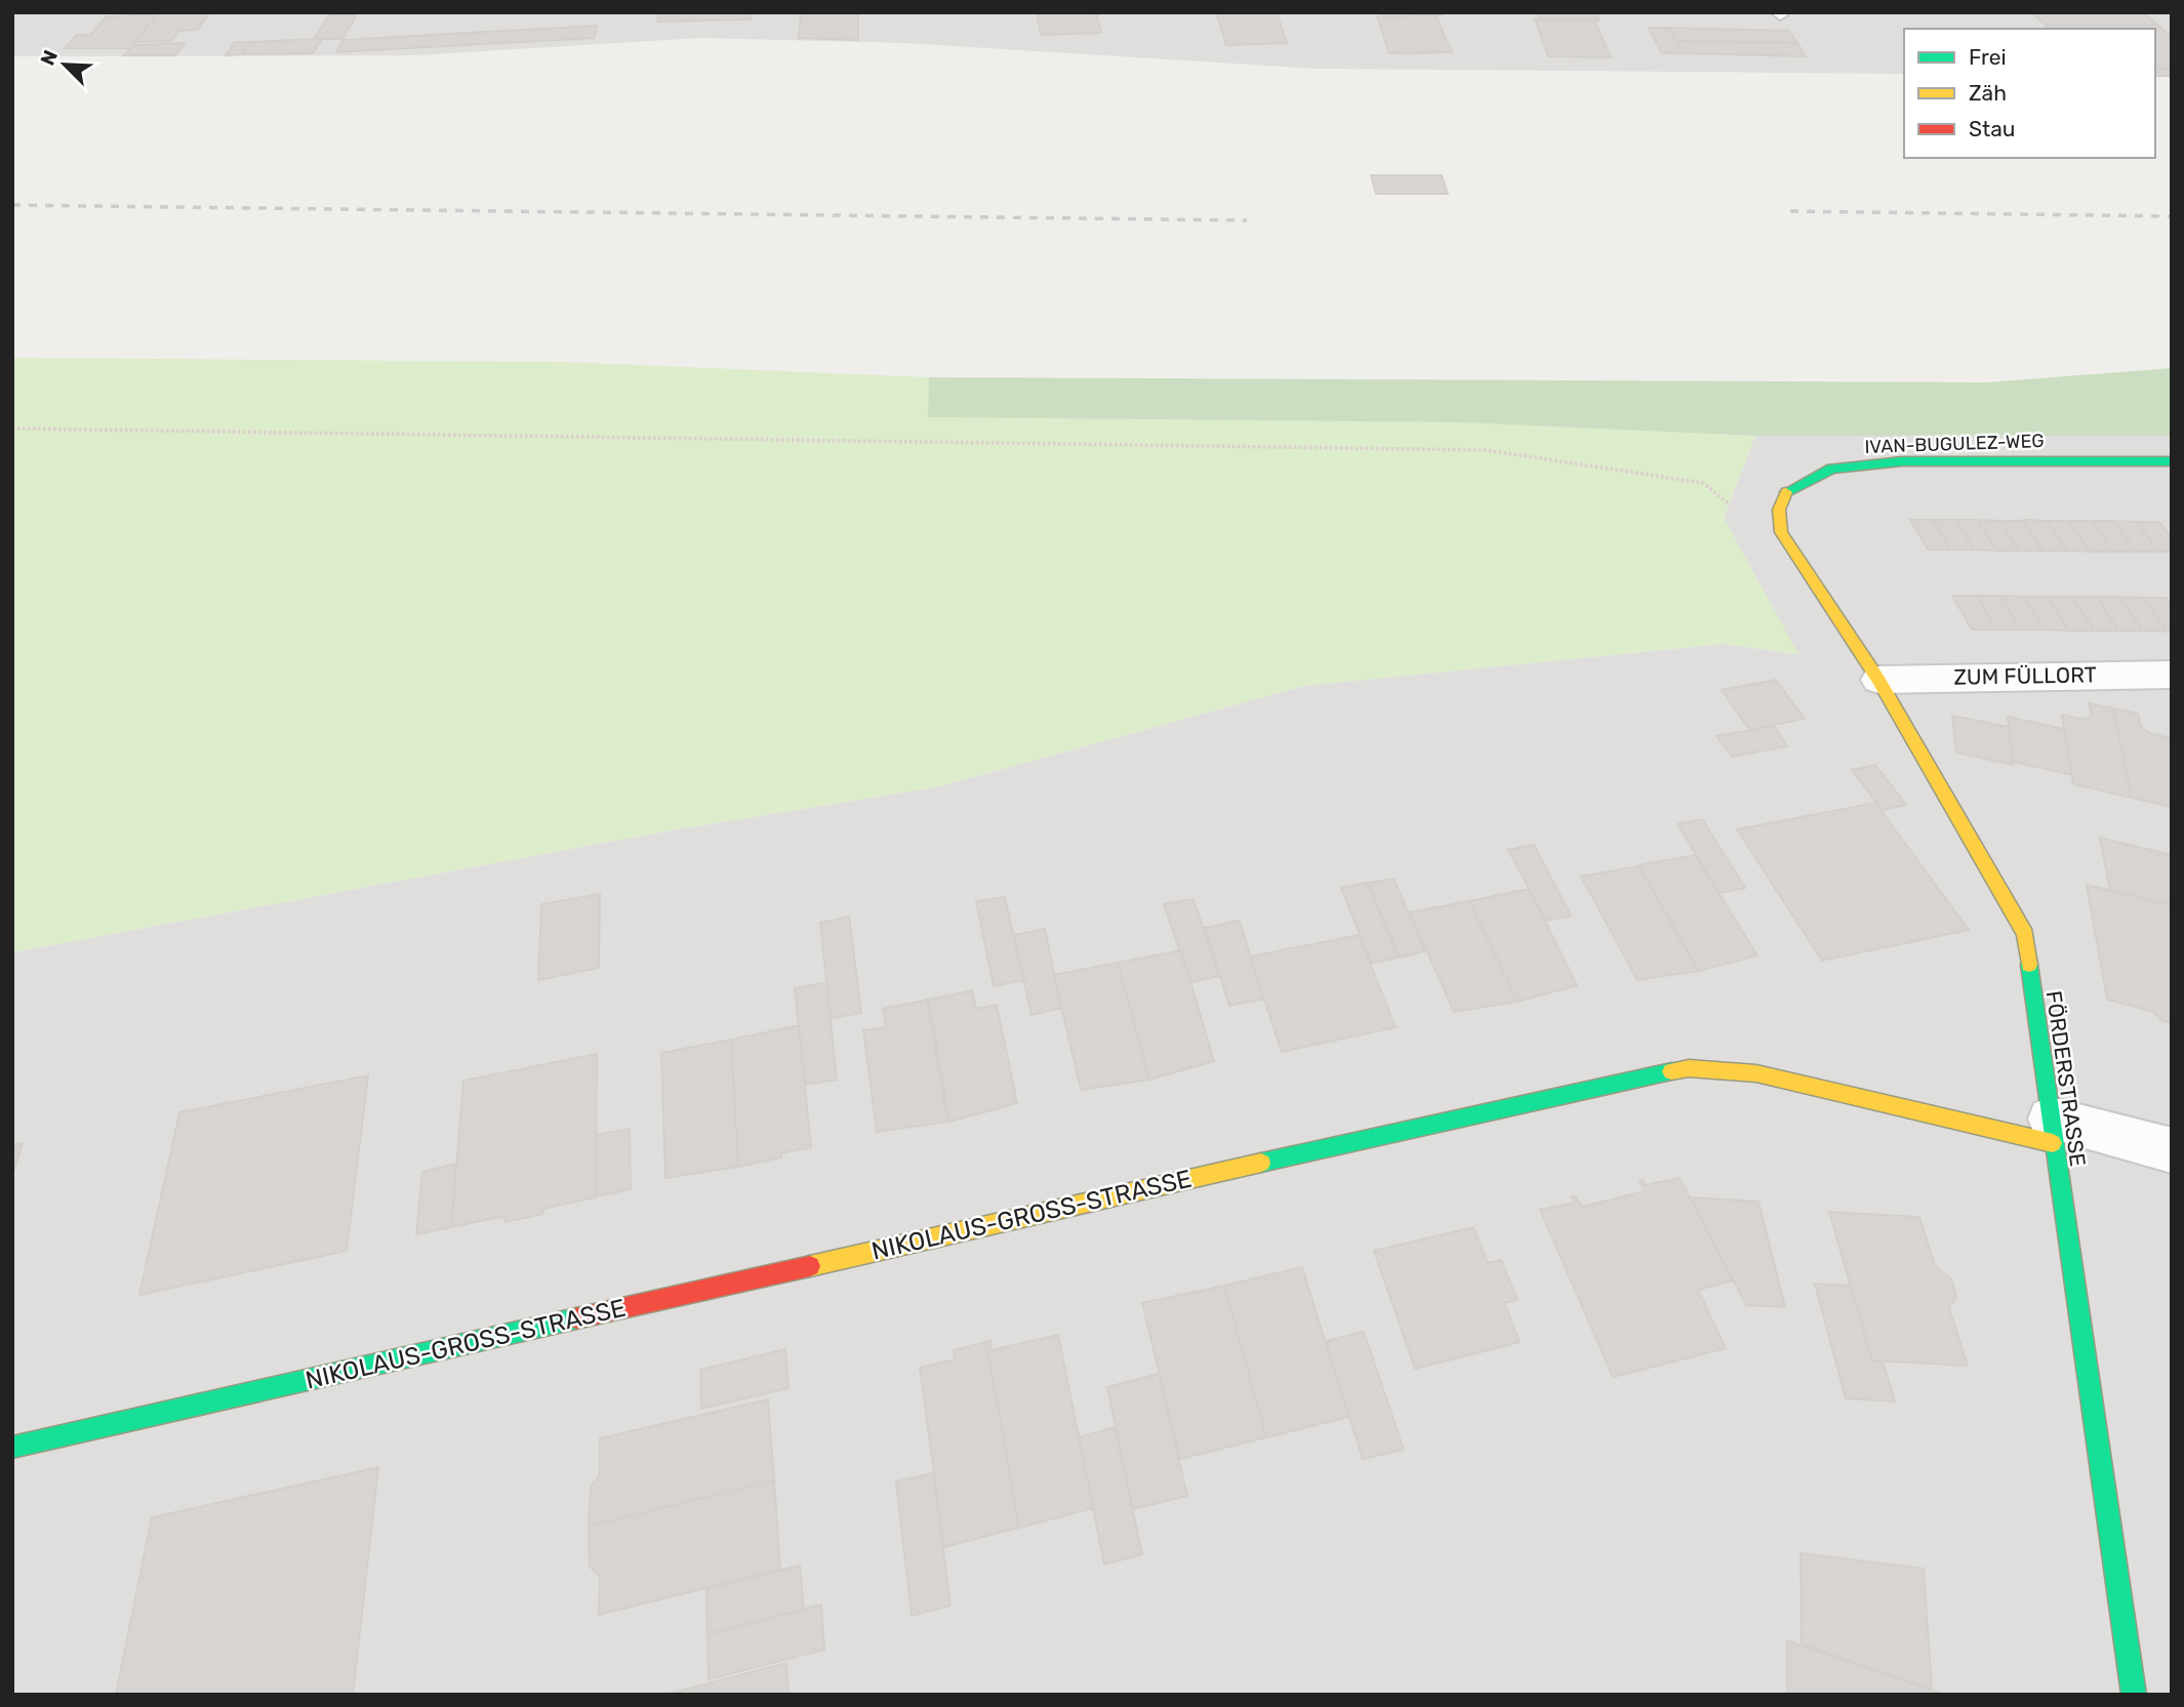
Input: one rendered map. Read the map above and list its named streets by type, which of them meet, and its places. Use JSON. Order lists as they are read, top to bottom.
{
  "streets": {
    "street": [
      "IVAN-BUGULEZ-WEG",
      "ZUM FÜLLORT",
      "FÖRDERSTRASSE",
      "NIKOLAUS-GROSS-STRASSE"
    ]
  },
  "crossings": [
    ["IVAN-BUGULEZ-WEG", "FÖRDERSTRASSE"],
    ["ZUM FÜLLORT", "FÖRDERSTRASSE"],
    ["FÖRDERSTRASSE", "NIKOLAUS-GROSS-STRASSE"]
  ],
  "legend": ["Frei", "Zäh", "Stau"],
  "north": "top left"
}
